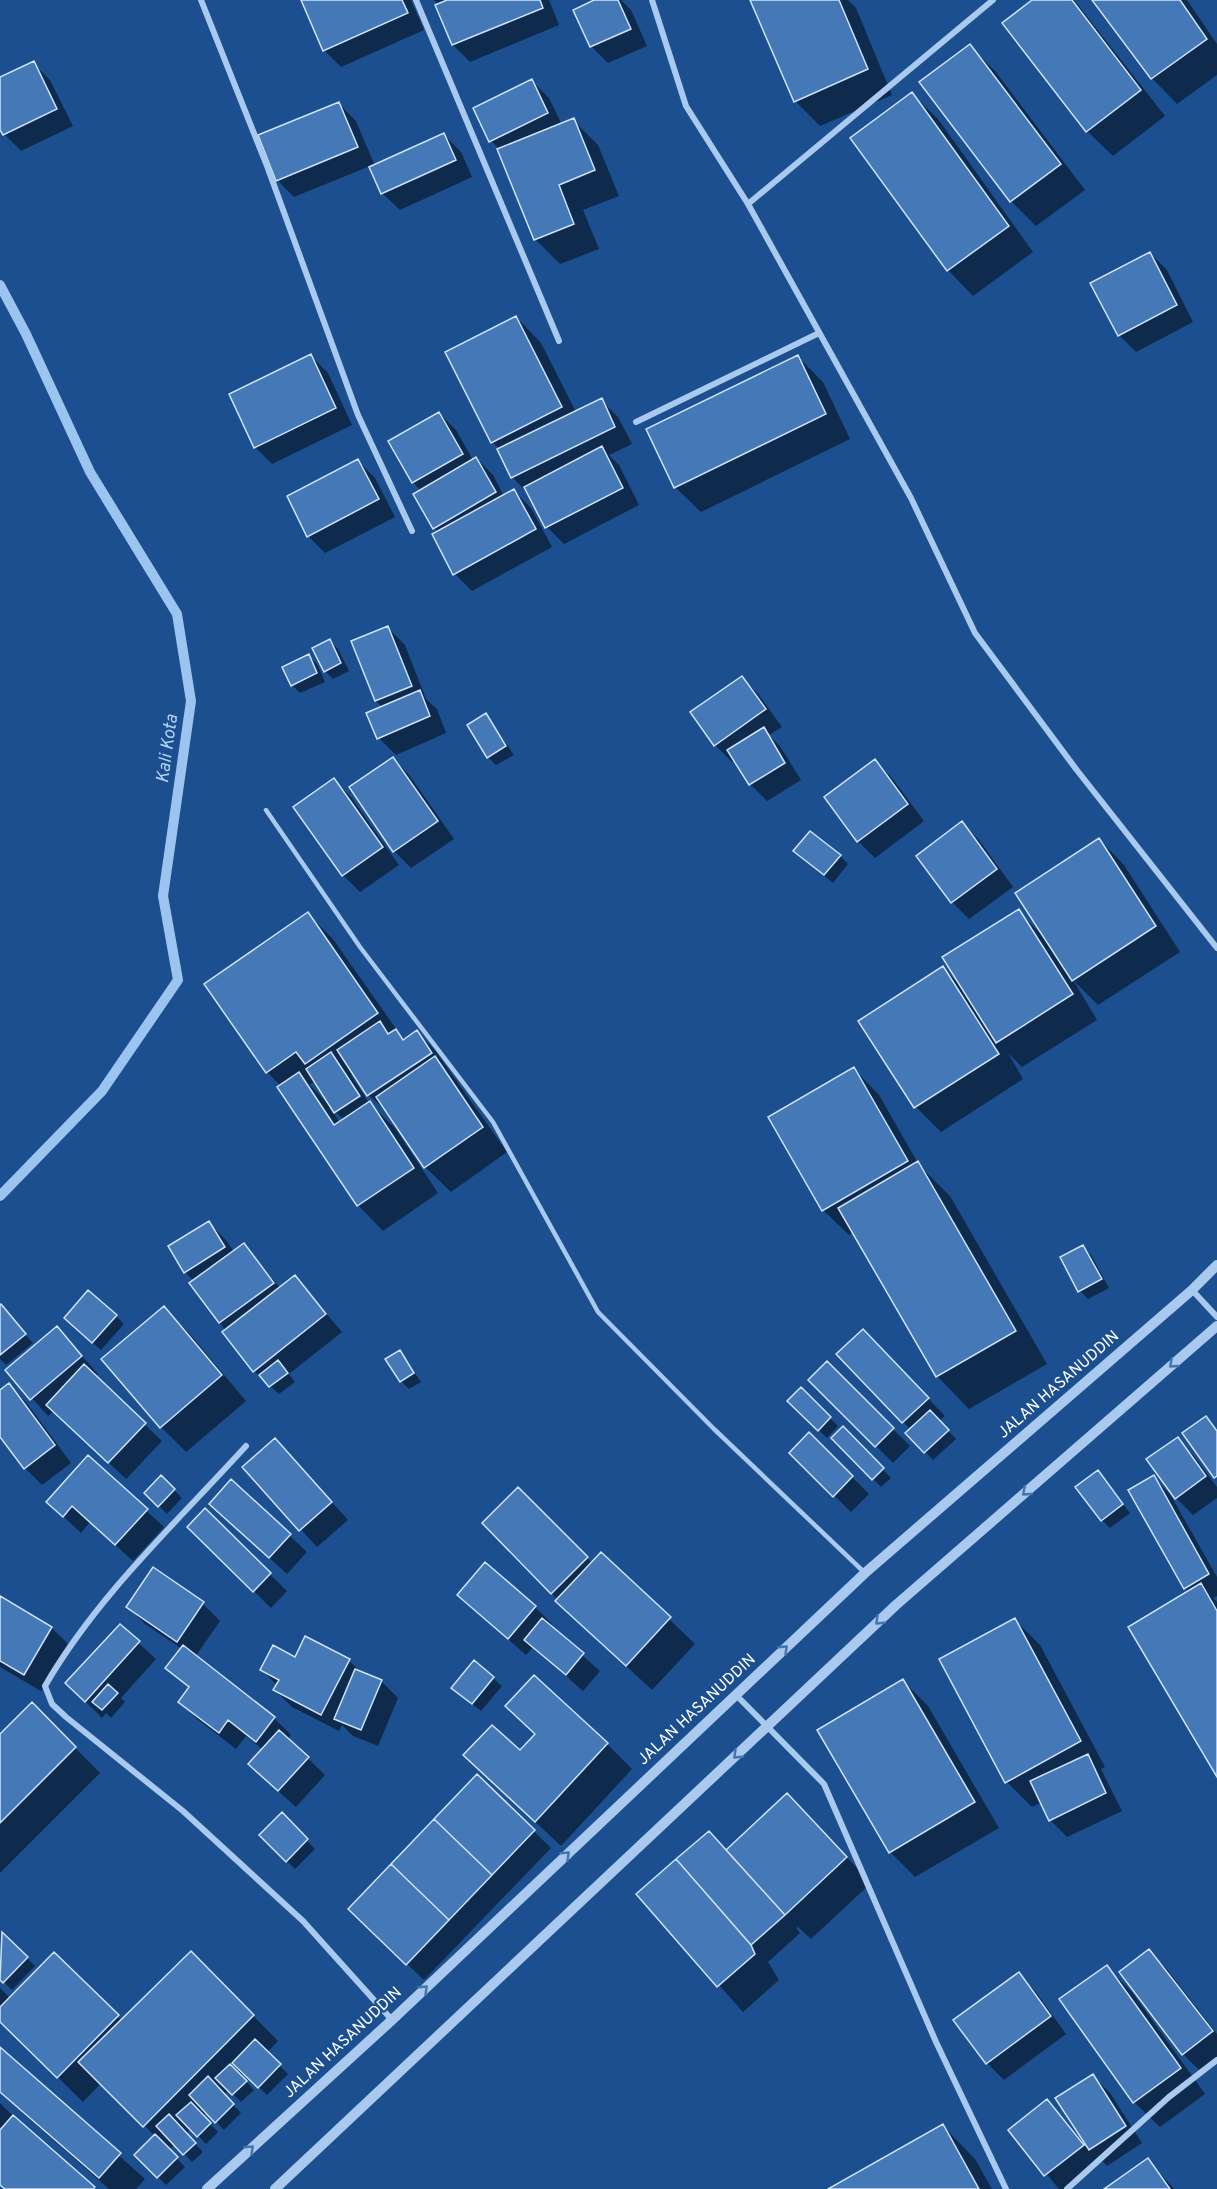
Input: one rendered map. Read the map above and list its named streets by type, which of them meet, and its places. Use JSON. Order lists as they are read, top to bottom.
{
  "streets": {
    "street": ["JALAN HASANUDDIN"]
  },
  "water": ["Kali Kota"]
}
